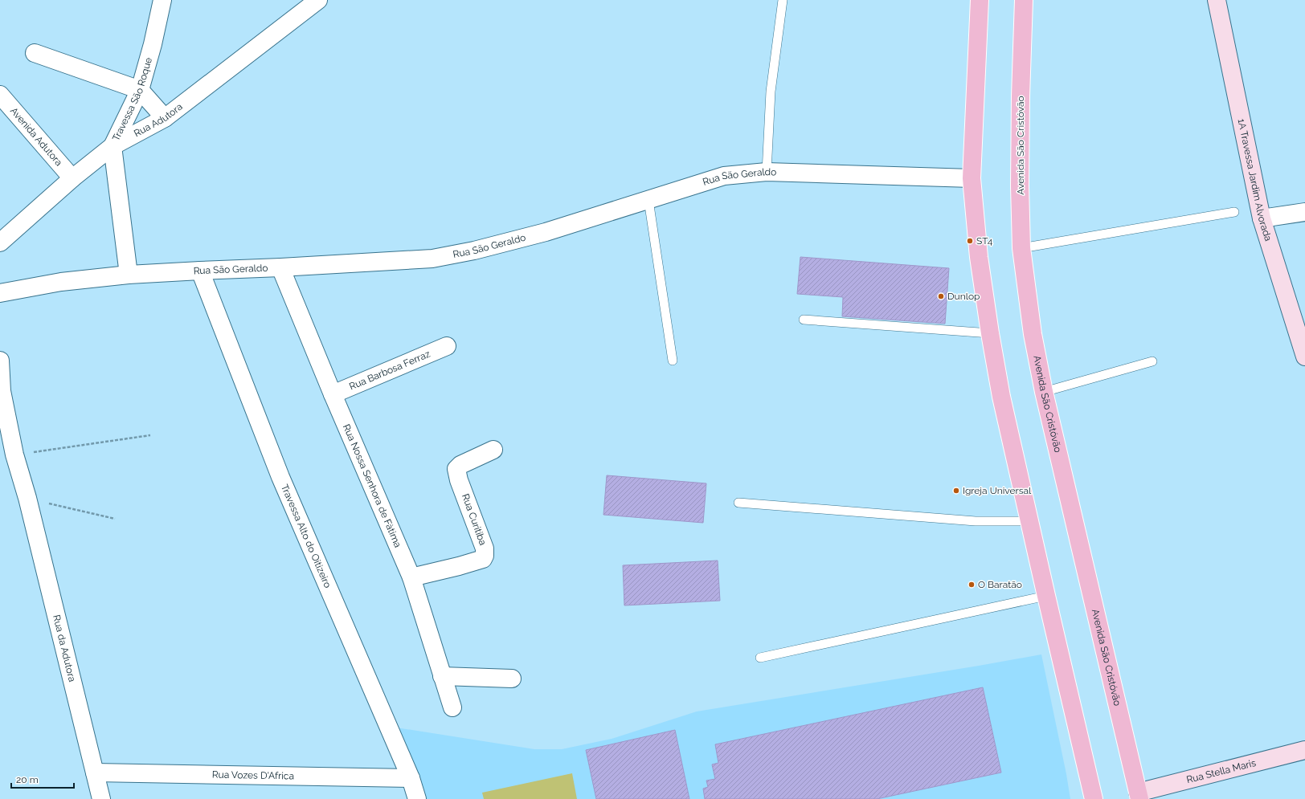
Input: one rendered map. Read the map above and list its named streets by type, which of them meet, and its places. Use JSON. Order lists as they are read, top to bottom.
{
  "streets": {
    "main road": ["Avenida São Cristóvão"],
    "street": [
      "Travessa São Roque",
      "Rua Adutora",
      "Avenida Adutora",
      "Rua São Geraldo",
      "1A Travessa Jardim Alvorada",
      "Rua Barbosa Ferraz",
      "Rua Nossa Senhora de Fàtima",
      "Rua Curitiba",
      "Travessa Alto do Oitizeiro",
      "Rua da Adutora",
      "Rua Stella Maris",
      "Rua Vozes D'Africa"
    ]
  },
  "crossings": [
    ["Travessa São Roque", "Rua Adutora"],
    ["Travessa São Roque", "Rua São Geraldo"],
    ["Rua Adutora", "Avenida Adutora"],
    ["Avenida São Cristóvão", "Rua Stella Maris"],
    ["Rua São Geraldo", "Rua Nossa Senhora de Fàtima"],
    ["Rua São Geraldo", "Travessa Alto do Oitizeiro"],
    ["Rua Barbosa Ferraz", "Rua Nossa Senhora de Fàtima"],
    ["Rua Nossa Senhora de Fàtima", "Rua Curitiba"],
    ["Travessa Alto do Oitizeiro", "Rua Vozes D'Africa"],
    ["Rua da Adutora", "Rua Vozes D'Africa"]
  ],
  "places": [
    "ST4",
    "Dunlop",
    "Igreja Universal",
    "O Baratão"
  ],
  "scale_bar": "20 m"
}
